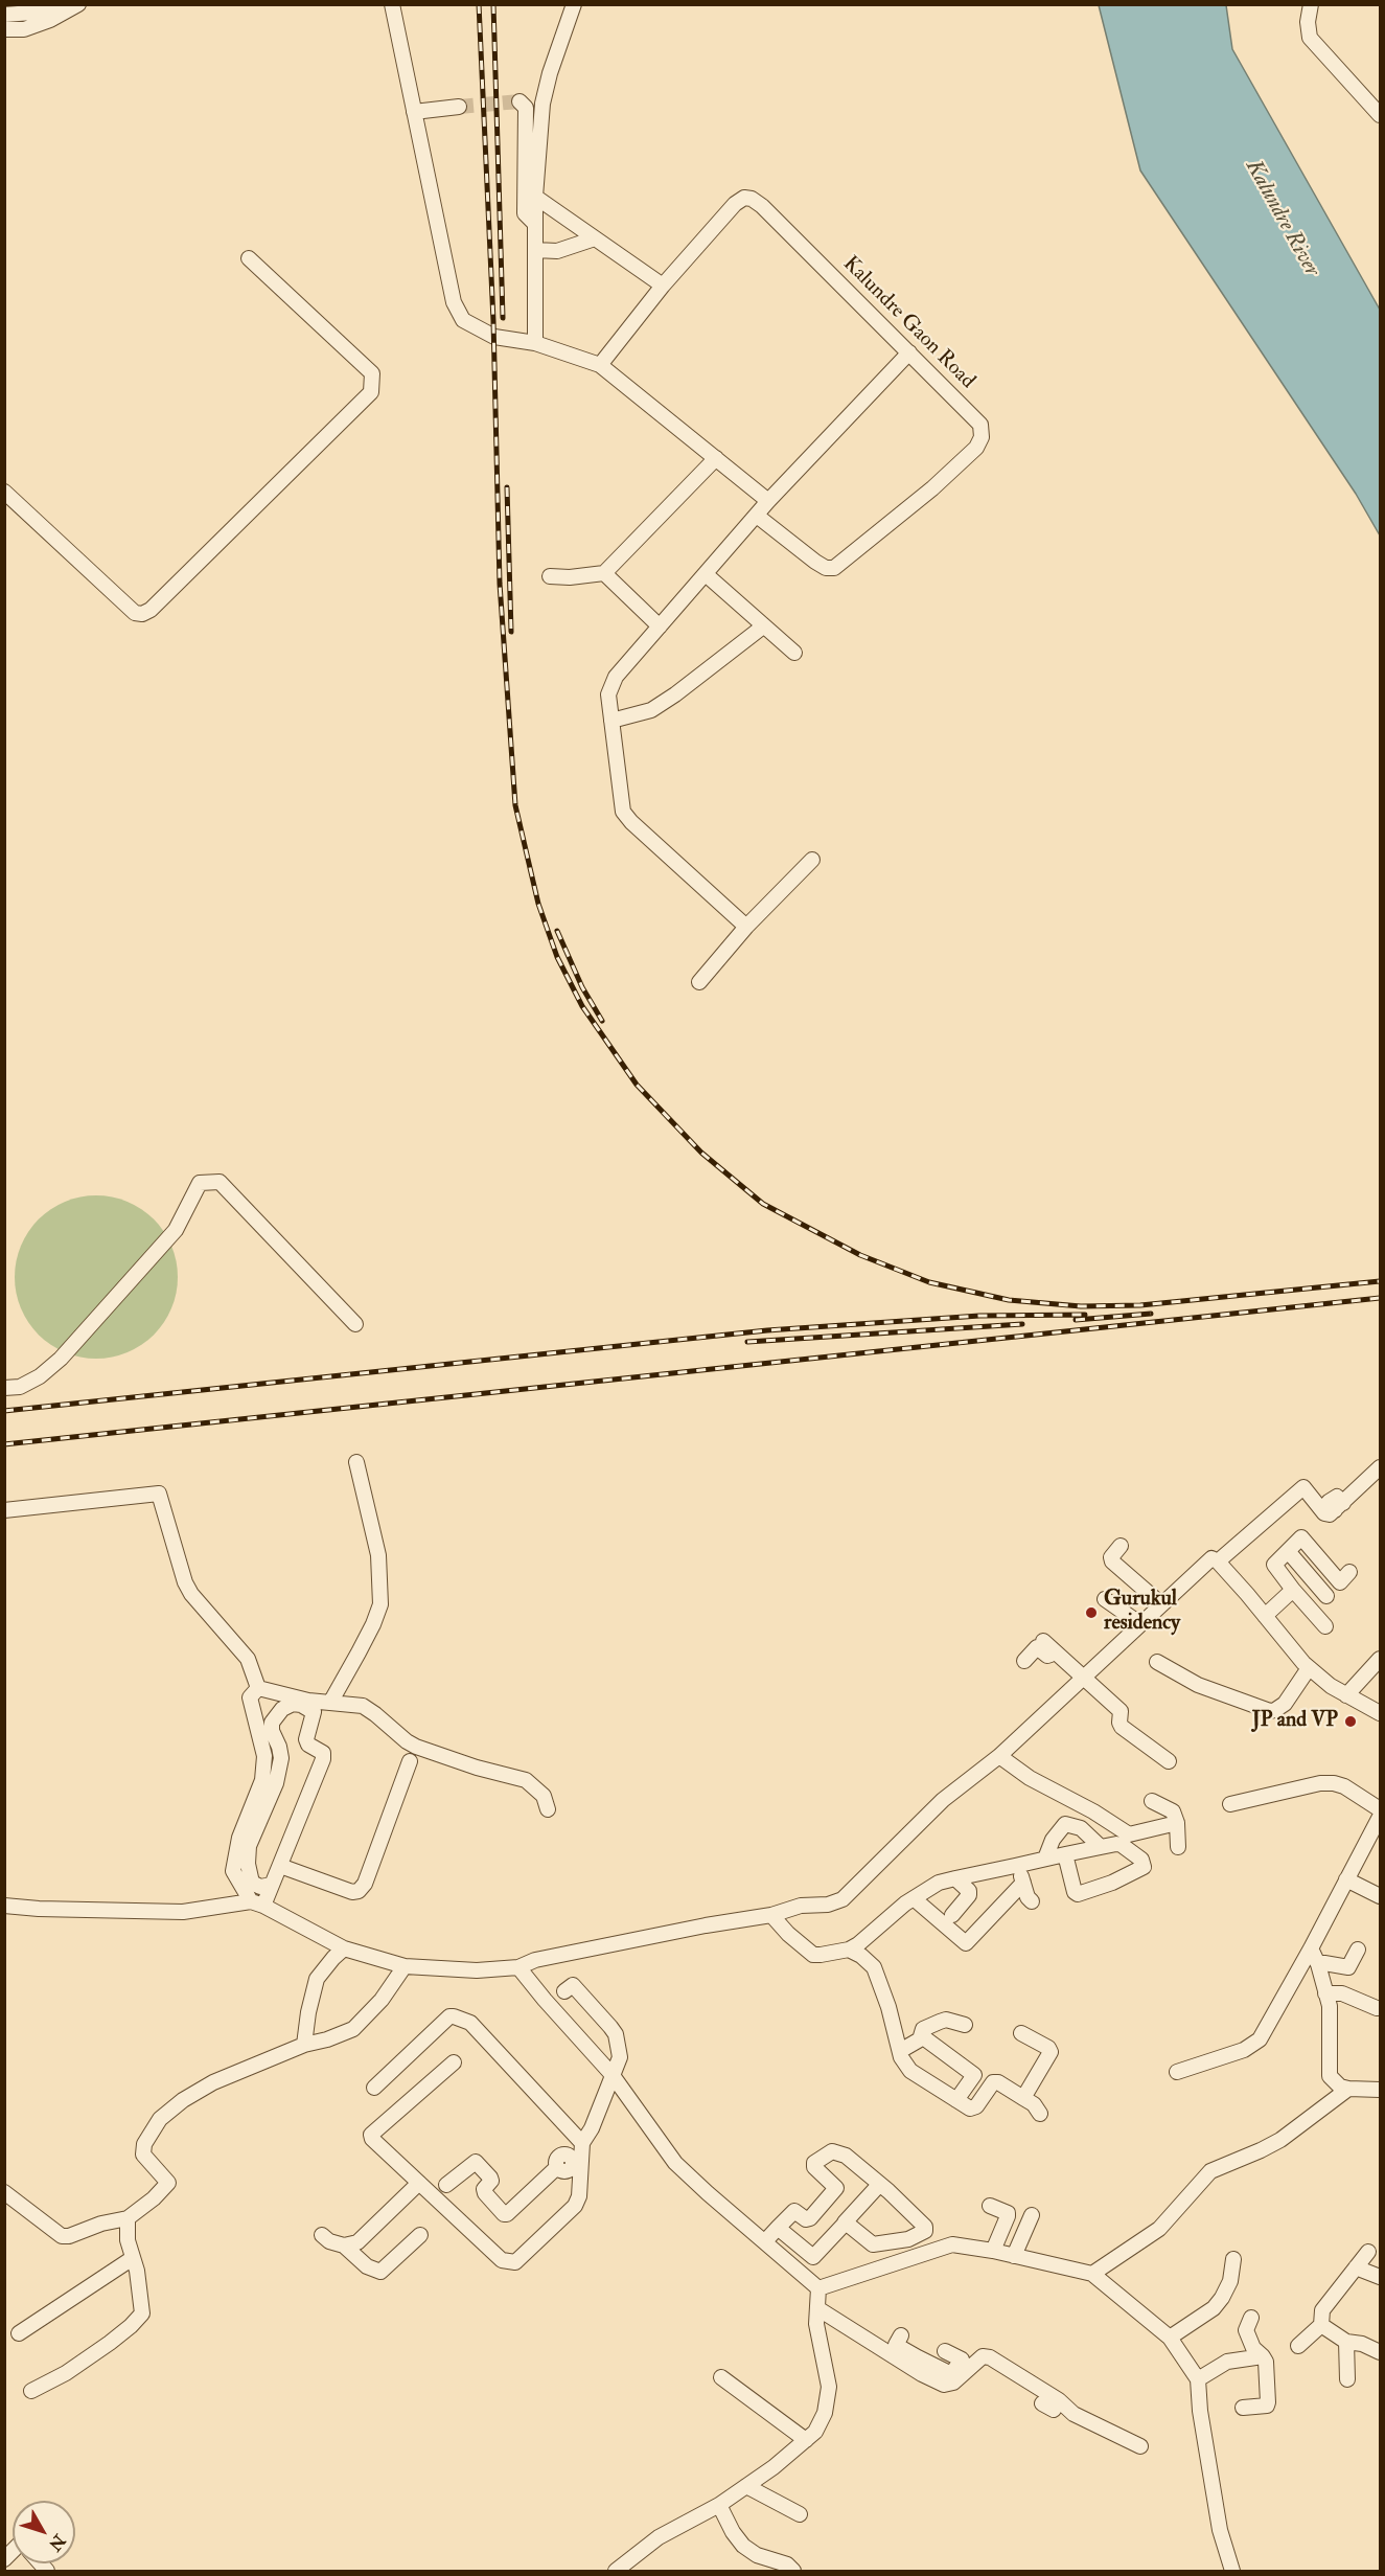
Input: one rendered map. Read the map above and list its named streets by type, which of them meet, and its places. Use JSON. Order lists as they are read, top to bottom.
{
  "streets": {
    "street": ["Kalundre Gaon Road"]
  },
  "water": ["Kalundre River"],
  "places": ["Gurukul residency", "JP and VP"],
  "north": "bottom right"
}
